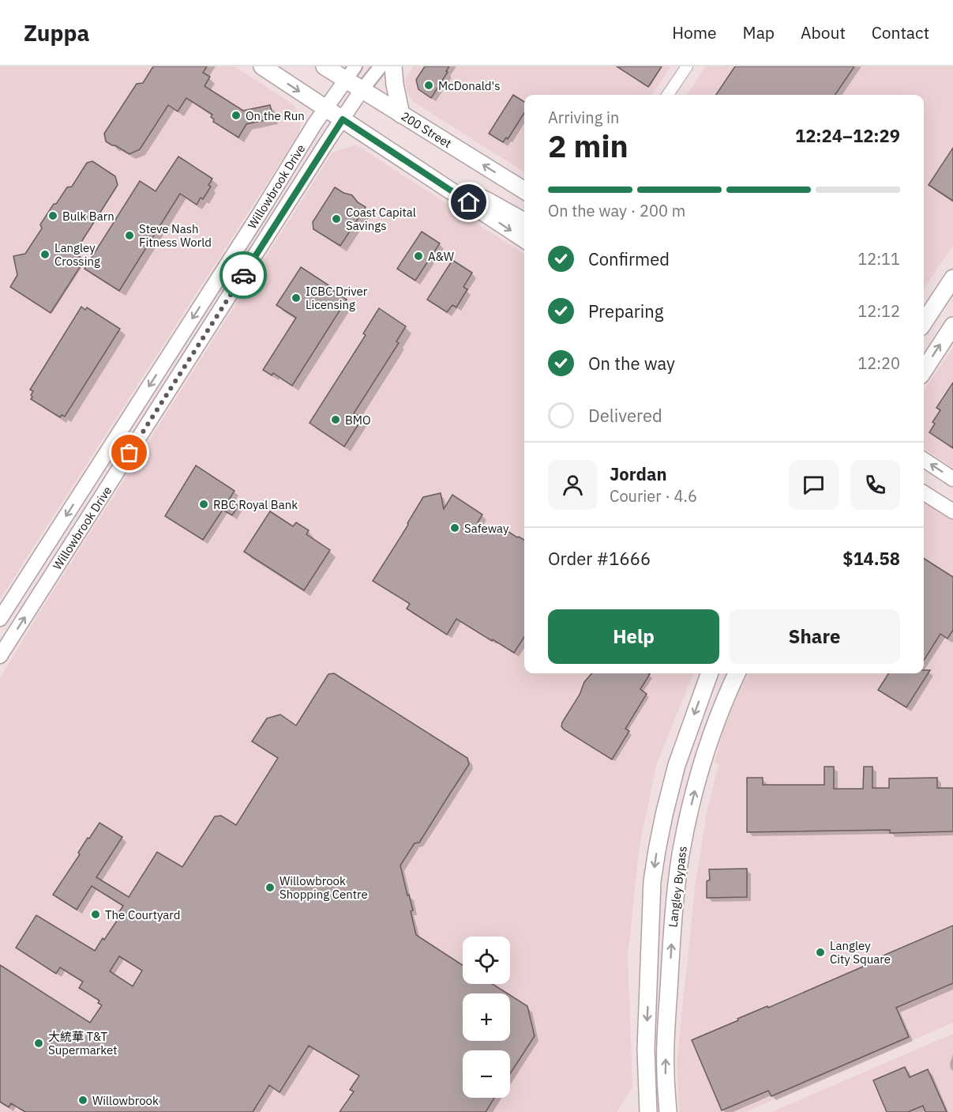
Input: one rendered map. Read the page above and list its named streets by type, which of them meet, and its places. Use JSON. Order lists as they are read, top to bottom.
{
  "streets": {
    "main road": ["200 Street", "Willowbrook Drive", "Langley Bypass"]
  },
  "crossings": [
    ["200 Street", "Willowbrook Drive"]
  ],
  "places": [
    "McDonald's",
    "On the Run",
    "Bulk Barn",
    "Coast Capital Savings",
    "Steve Nash Fitness World",
    "Langley Crossing",
    "A&W",
    "ICBC Driver Licensing",
    "BMO",
    "RBC Royal Bank",
    "Safeway",
    "Willowbrook Shopping Centre",
    "The Courtyard",
    "Langley City Square",
    "大統華 T&T Supermarket",
    "Willowbrook"
  ],
  "page": {
    "header": "Zuppa",
    "nav": [
      "Home",
      "Map",
      "About",
      "Contact"
    ],
    "heading": ["2 min", "Arriving in", "12:24–12:29"],
    "panel": [
      "Jordan",
      "Courier · 4.6",
      "Order #1666",
      "$14.58"
    ],
    "bar": "On the way · 200 m",
    "list": [
      ["Confirmed", "12:11"],
      ["Preparing", "12:12"],
      ["On the way", "12:20"],
      "Delivered"
    ],
    "buttons": ["Help", "Share"],
    "map_buttons": ["+", "−"]
  }
}
